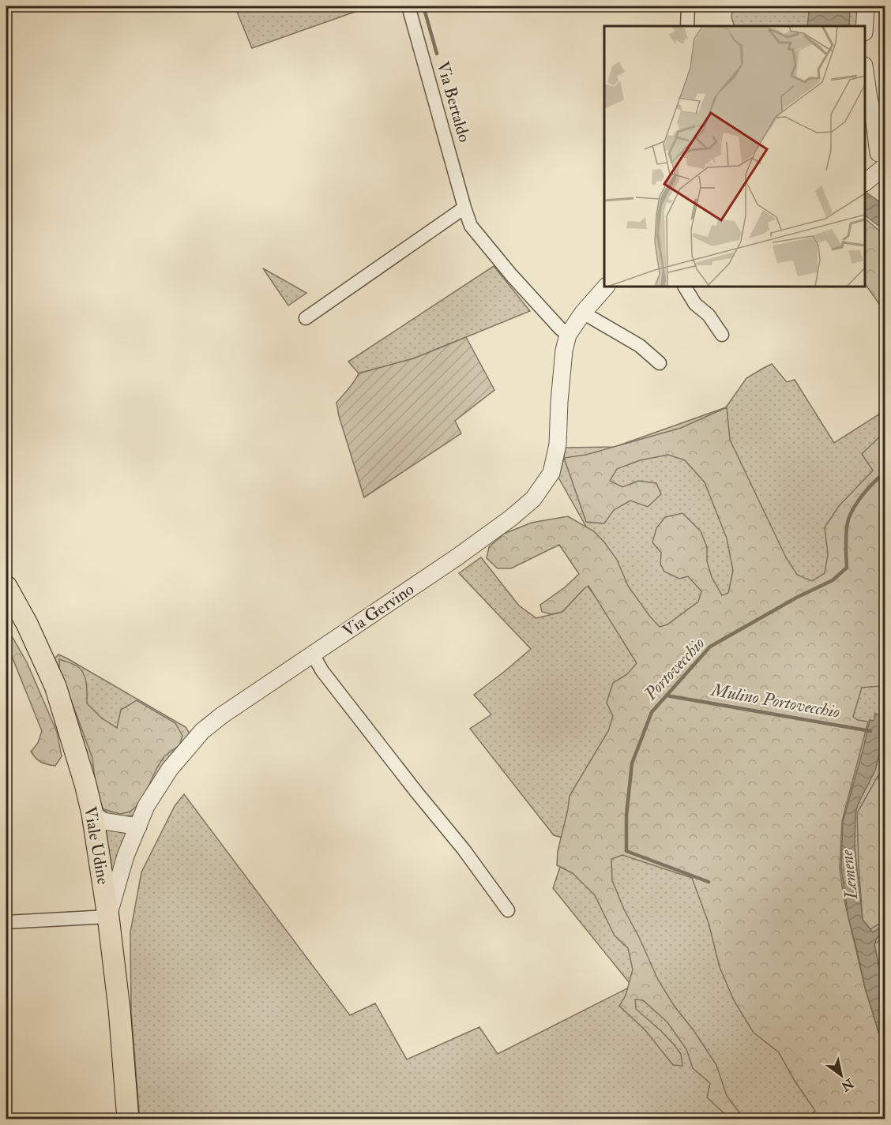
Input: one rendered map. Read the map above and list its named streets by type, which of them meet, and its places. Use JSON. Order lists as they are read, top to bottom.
{
  "streets": {
    "main road": ["Viale Udine"],
    "street": ["Via Bertaldo", "Via Gervino"]
  },
  "crossings": [
    ["Via Bertaldo", "Via Gervino"],
    ["Via Gervino", "Viale Udine"]
  ],
  "water": ["Portovecchio", "Mulino Portovecchio", "Lemene"],
  "north": "bottom right"
}
